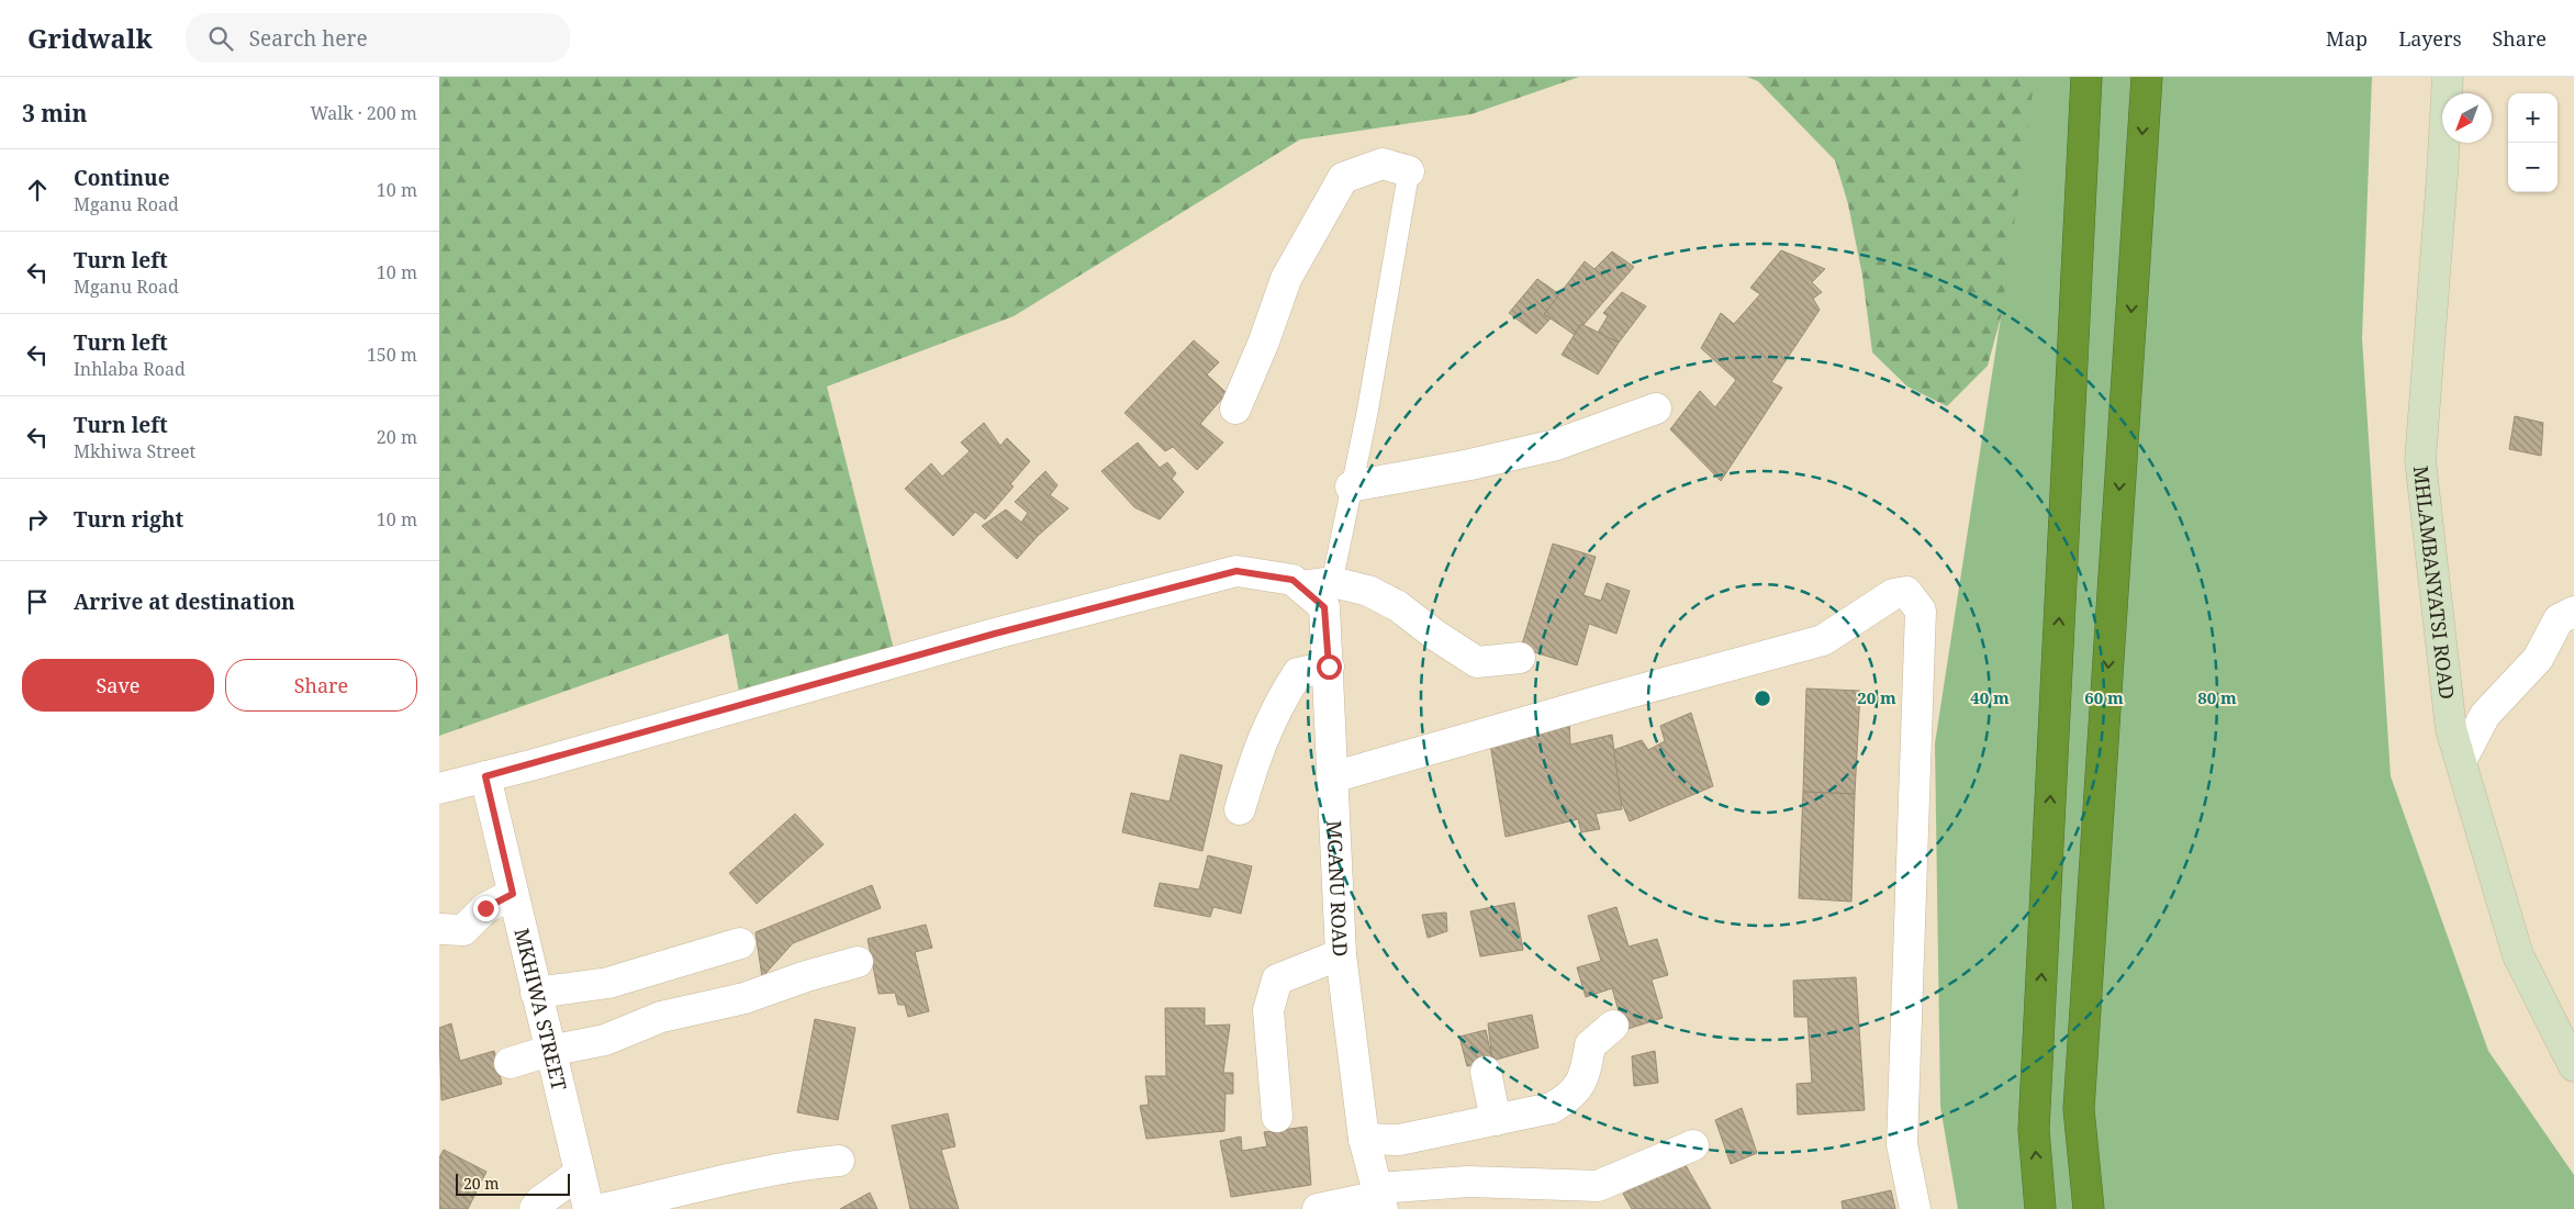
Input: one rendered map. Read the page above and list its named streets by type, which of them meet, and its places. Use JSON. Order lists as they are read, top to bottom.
{
  "streets": {
    "main road": ["MHLAMBANYATSI ROAD"],
    "street": ["MGANU ROAD", "MKHIWA STREET"]
  },
  "scale_bar": "20 m",
  "north": "bottom left",
  "page": {
    "header": "Gridwalk",
    "search": "Search here",
    "nav": ["Map", "Layers", "Share"],
    "heading": ["3 min", "Walk · 200 m"],
    "map_buttons": ["+", "−"],
    "list": [
      ["Continue", "Mganu Road", "10 m"],
      ["Turn left", "Mganu Road", "10 m"],
      ["Turn left", "Inhlaba Road", "150 m"],
      ["Turn left", "Mkhiwa Street", "20 m"],
      ["Turn right", "10 m"],
      "Arrive at destination"
    ],
    "buttons": ["Save", "Share"],
    "scale": "20 m"
  },
  "rings": [
    "20 m",
    "40 m",
    "60 m",
    "80 m"
  ]
}
